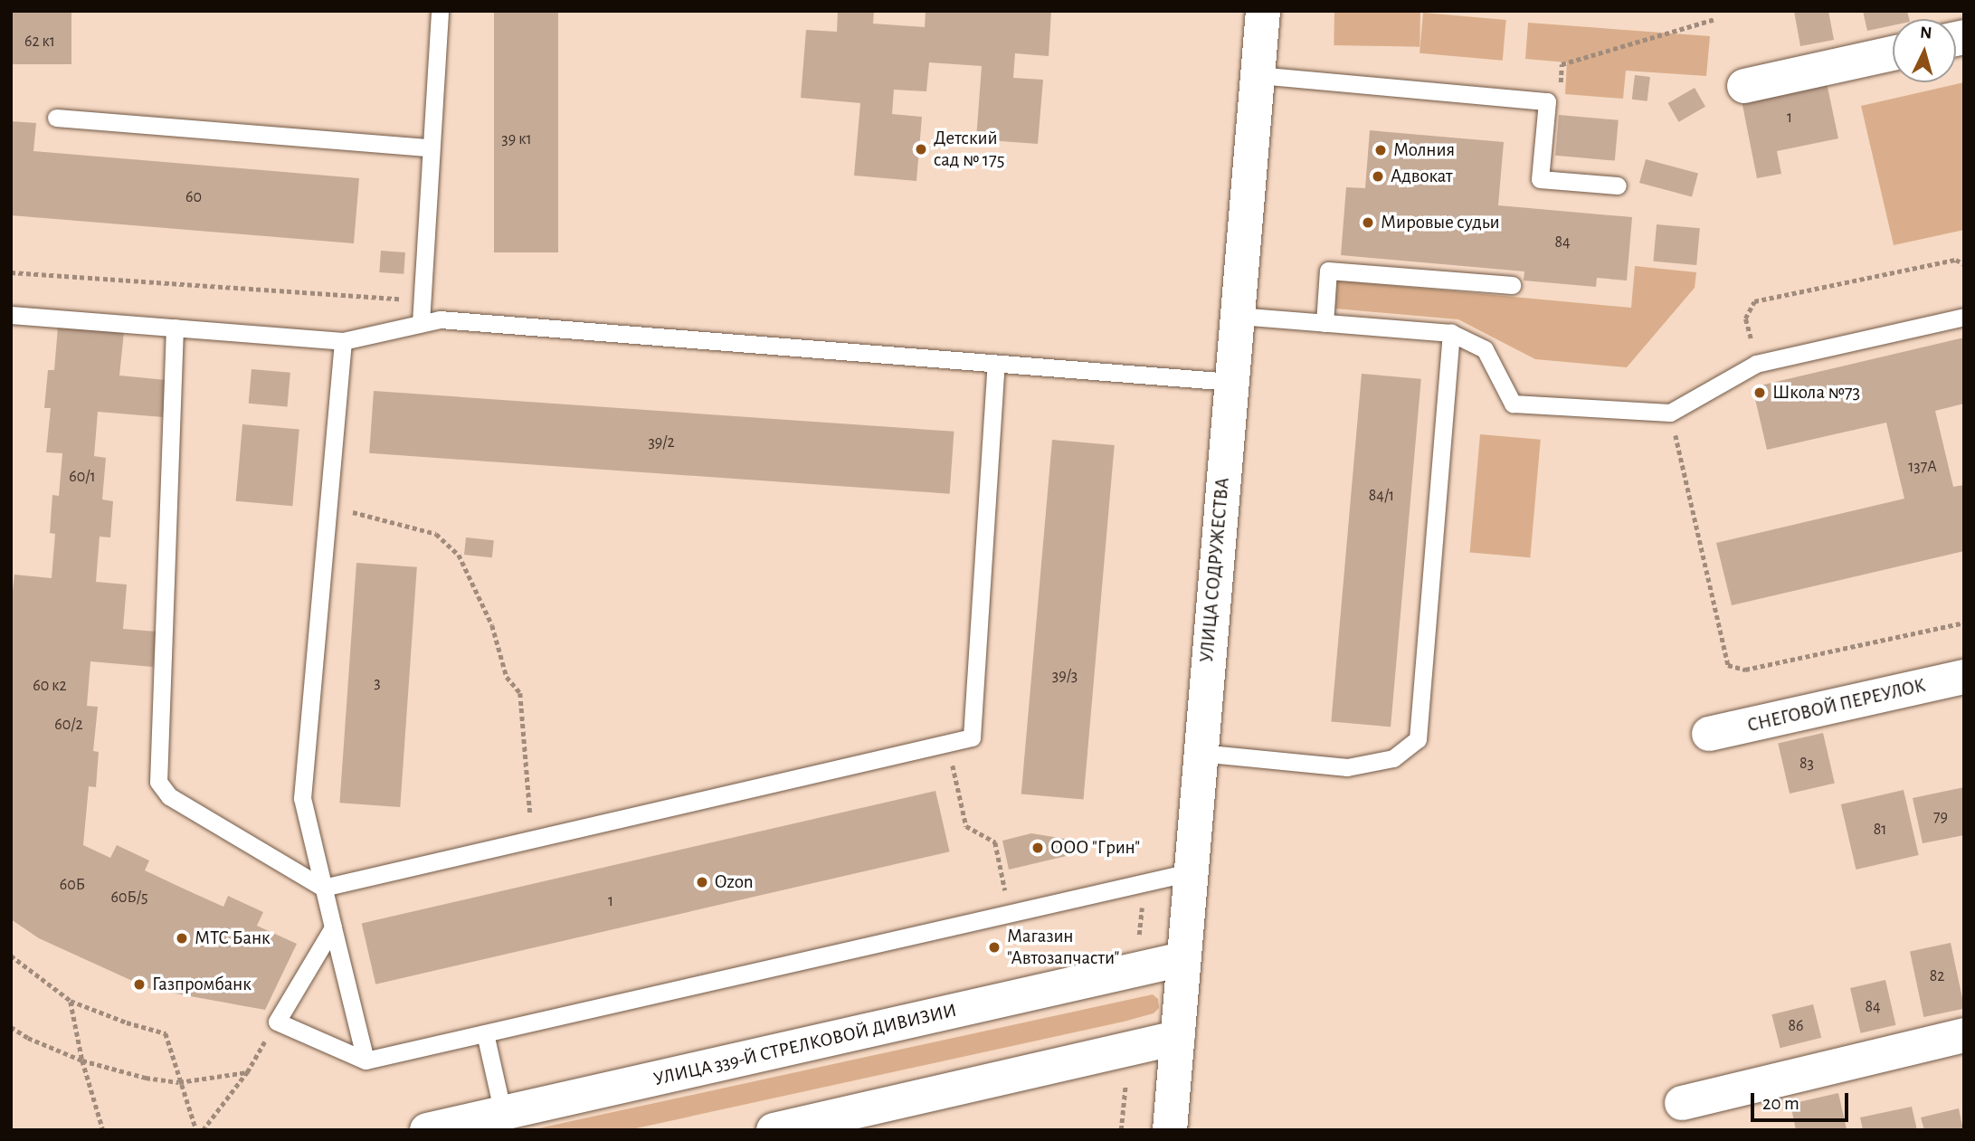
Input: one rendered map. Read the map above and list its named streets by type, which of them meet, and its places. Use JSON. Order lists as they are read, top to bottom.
{
  "streets": {
    "street": ["УЛИЦА СОДРУЖЕСТВА", "СНЕГОВОЙ ПЕРЕУЛОК", "УЛИЦА 339-Й СТРЕЛКОВОЙ ДИВИЗИИ"]
  },
  "crossings": [
    ["УЛИЦА СОДРУЖЕСТВА", "УЛИЦА 339-Й СТРЕЛКОВОЙ ДИВИЗИИ"]
  ],
  "places": [
    "Детский сад № 175",
    "Молния",
    "Адвокат",
    "Мировые судьи",
    "Школа №73",
    "ООО \"Грин\"",
    "Ozon",
    "МТС Банк",
    "Магазин \"Автозапчасти\"",
    "Газпромбанк"
  ],
  "house_numbers": [
    "62 к1",
    "1",
    "39 к1",
    "60",
    "84",
    "39/2",
    "137А",
    "60/1",
    "84/1",
    "39/3",
    "3",
    "60 к2",
    "60/2",
    "83",
    "79",
    "81",
    "60Б",
    "60Б/5",
    "1",
    "82",
    "84",
    "86"
  ],
  "scale_bar": "20 m",
  "north": "top"
}
